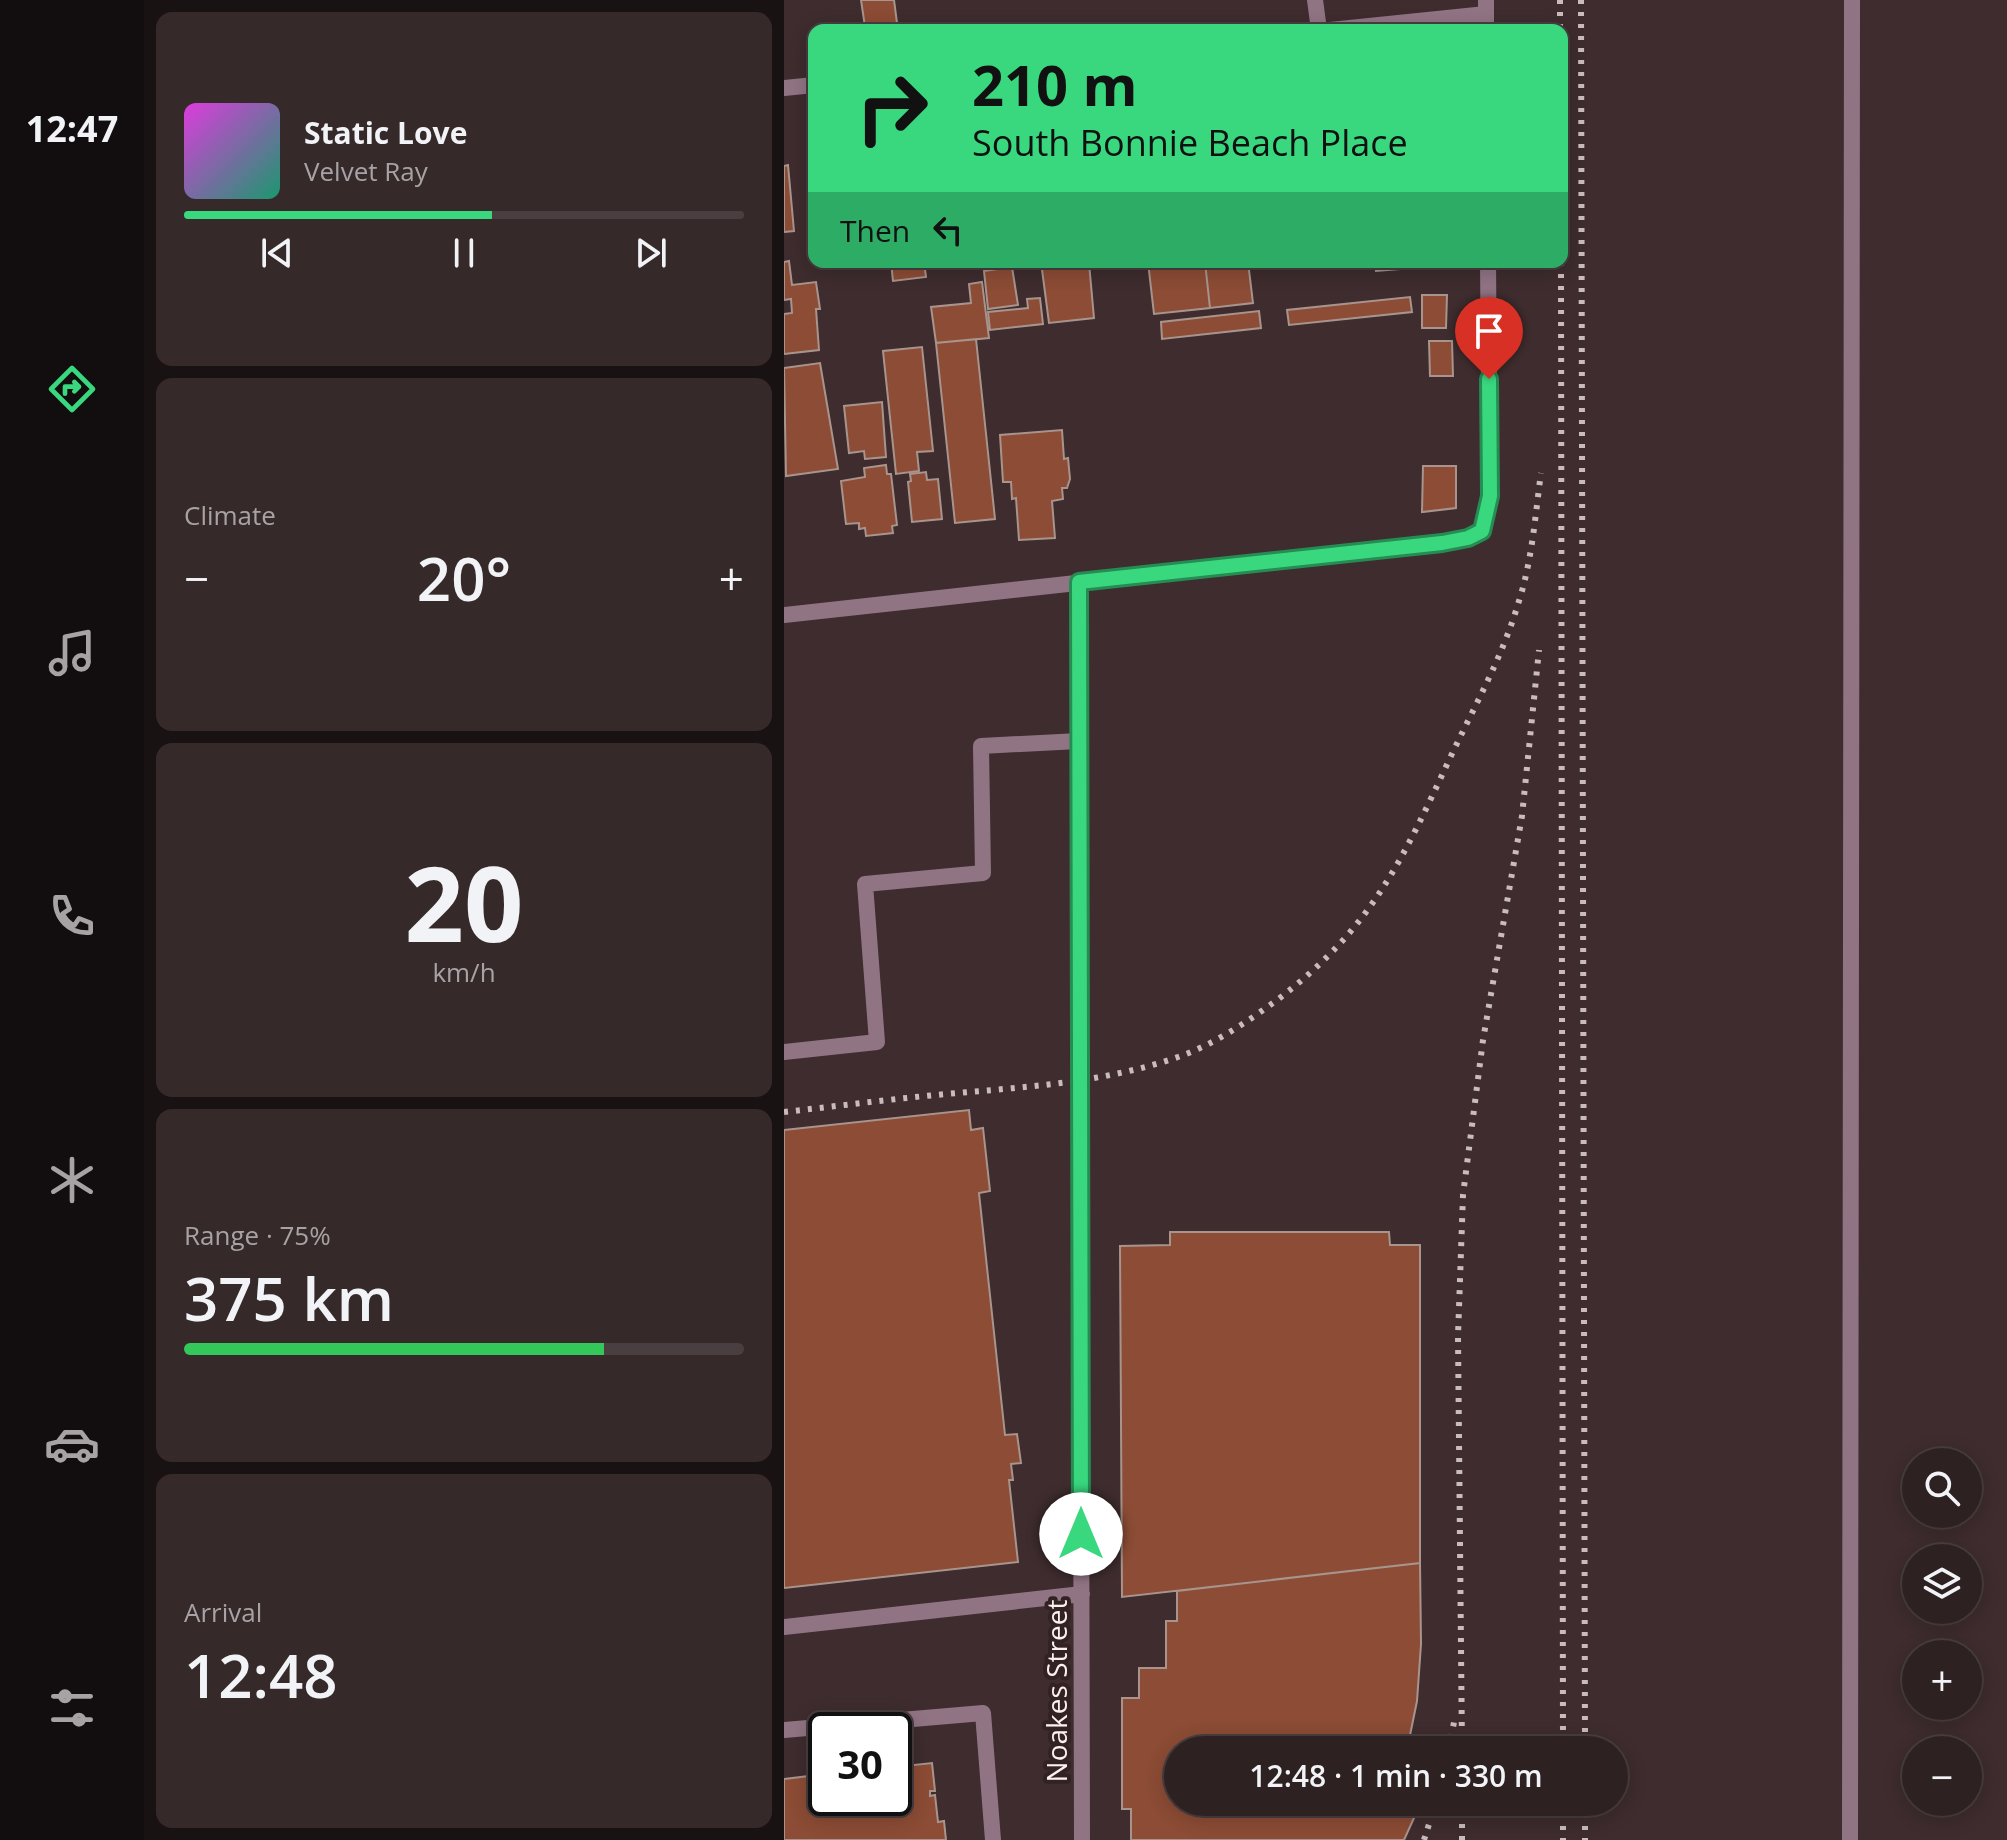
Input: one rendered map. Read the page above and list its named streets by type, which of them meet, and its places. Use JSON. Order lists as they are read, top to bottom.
{
  "streets": {
    "street": ["Noakes Street"]
  },
  "page": {
    "tabs": "12:47",
    "turn": ["210 m", "South Bonnie Beach Place"],
    "song": ["Static Love", "Velvet Ray"],
    "then": "Then",
    "tile": [
      "Climate",
      ["20", "km/h"],
      ["Range · 75%", "375 km"],
      ["Arrival", "12:48"]
    ],
    "heat": ["−", "20°", "+"],
    "map_buttons": ["+", "−"],
    "limit": "30",
    "trip": "12:48 · 1 min · 330 m"
  }
}
